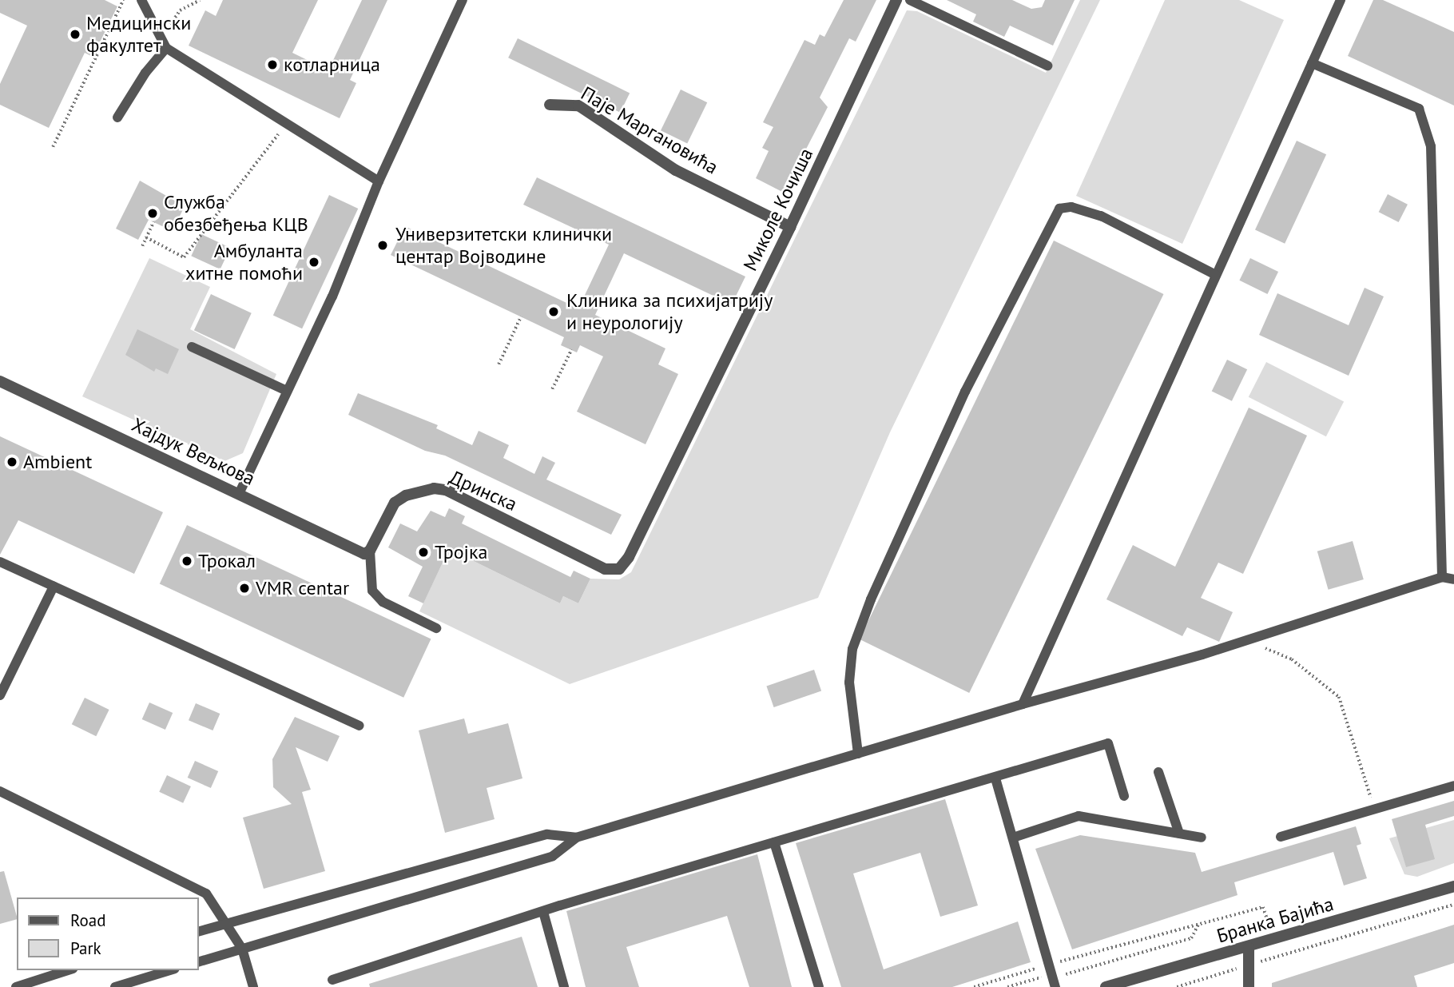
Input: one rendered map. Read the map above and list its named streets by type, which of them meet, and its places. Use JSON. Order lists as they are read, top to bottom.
{
  "streets": {
    "street": [
      "Паје Маргановића",
      "Миколе Кочиша",
      "Хајдук Вељкова",
      "Дринска",
      "Бранка Бајића"
    ]
  },
  "crossings": [
    ["Паје Маргановића", "Миколе Кочиша"],
    ["Миколе Кочиша", "Дринска"],
    ["Хајдук Вељкова", "Дринска"]
  ],
  "places": [
    "Медицински факултет",
    "котларница",
    "Служба обезбеђења КЦВ",
    "Универзитетски клинички центар Војводине",
    "Амбуланта хитне помоћи",
    "Клиника за психијатрију и неурологију",
    "Ambient",
    "Тројка",
    "Трокал",
    "VMR centar"
  ],
  "legend": ["Road", "Park"]
}
